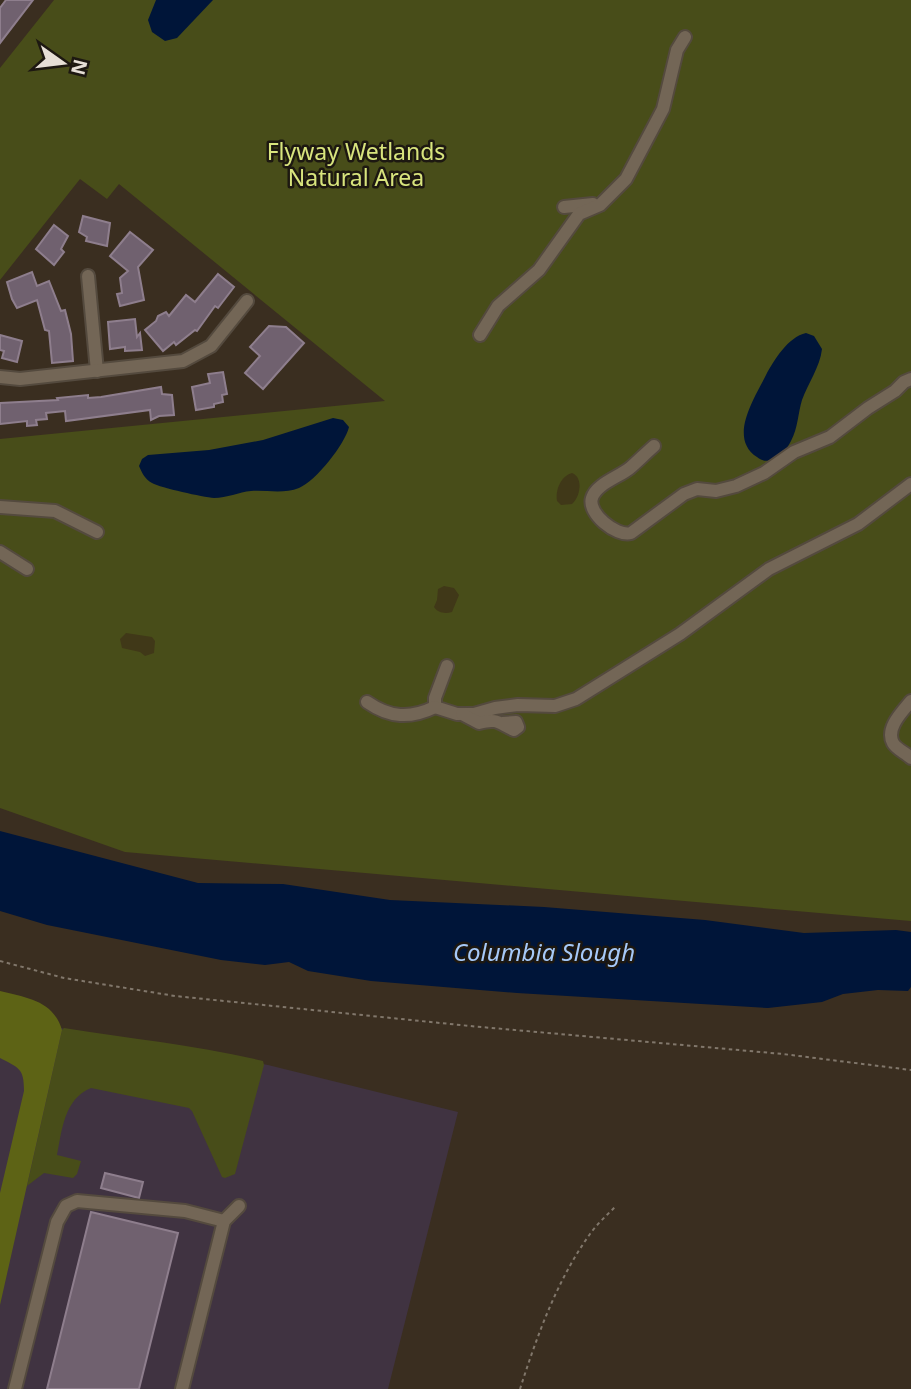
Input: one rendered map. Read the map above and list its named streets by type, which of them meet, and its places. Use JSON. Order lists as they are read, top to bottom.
{
  "water": ["Columbia Slough"],
  "parks": ["Flyway Wetlands Natural Area"],
  "north": "right"
}
